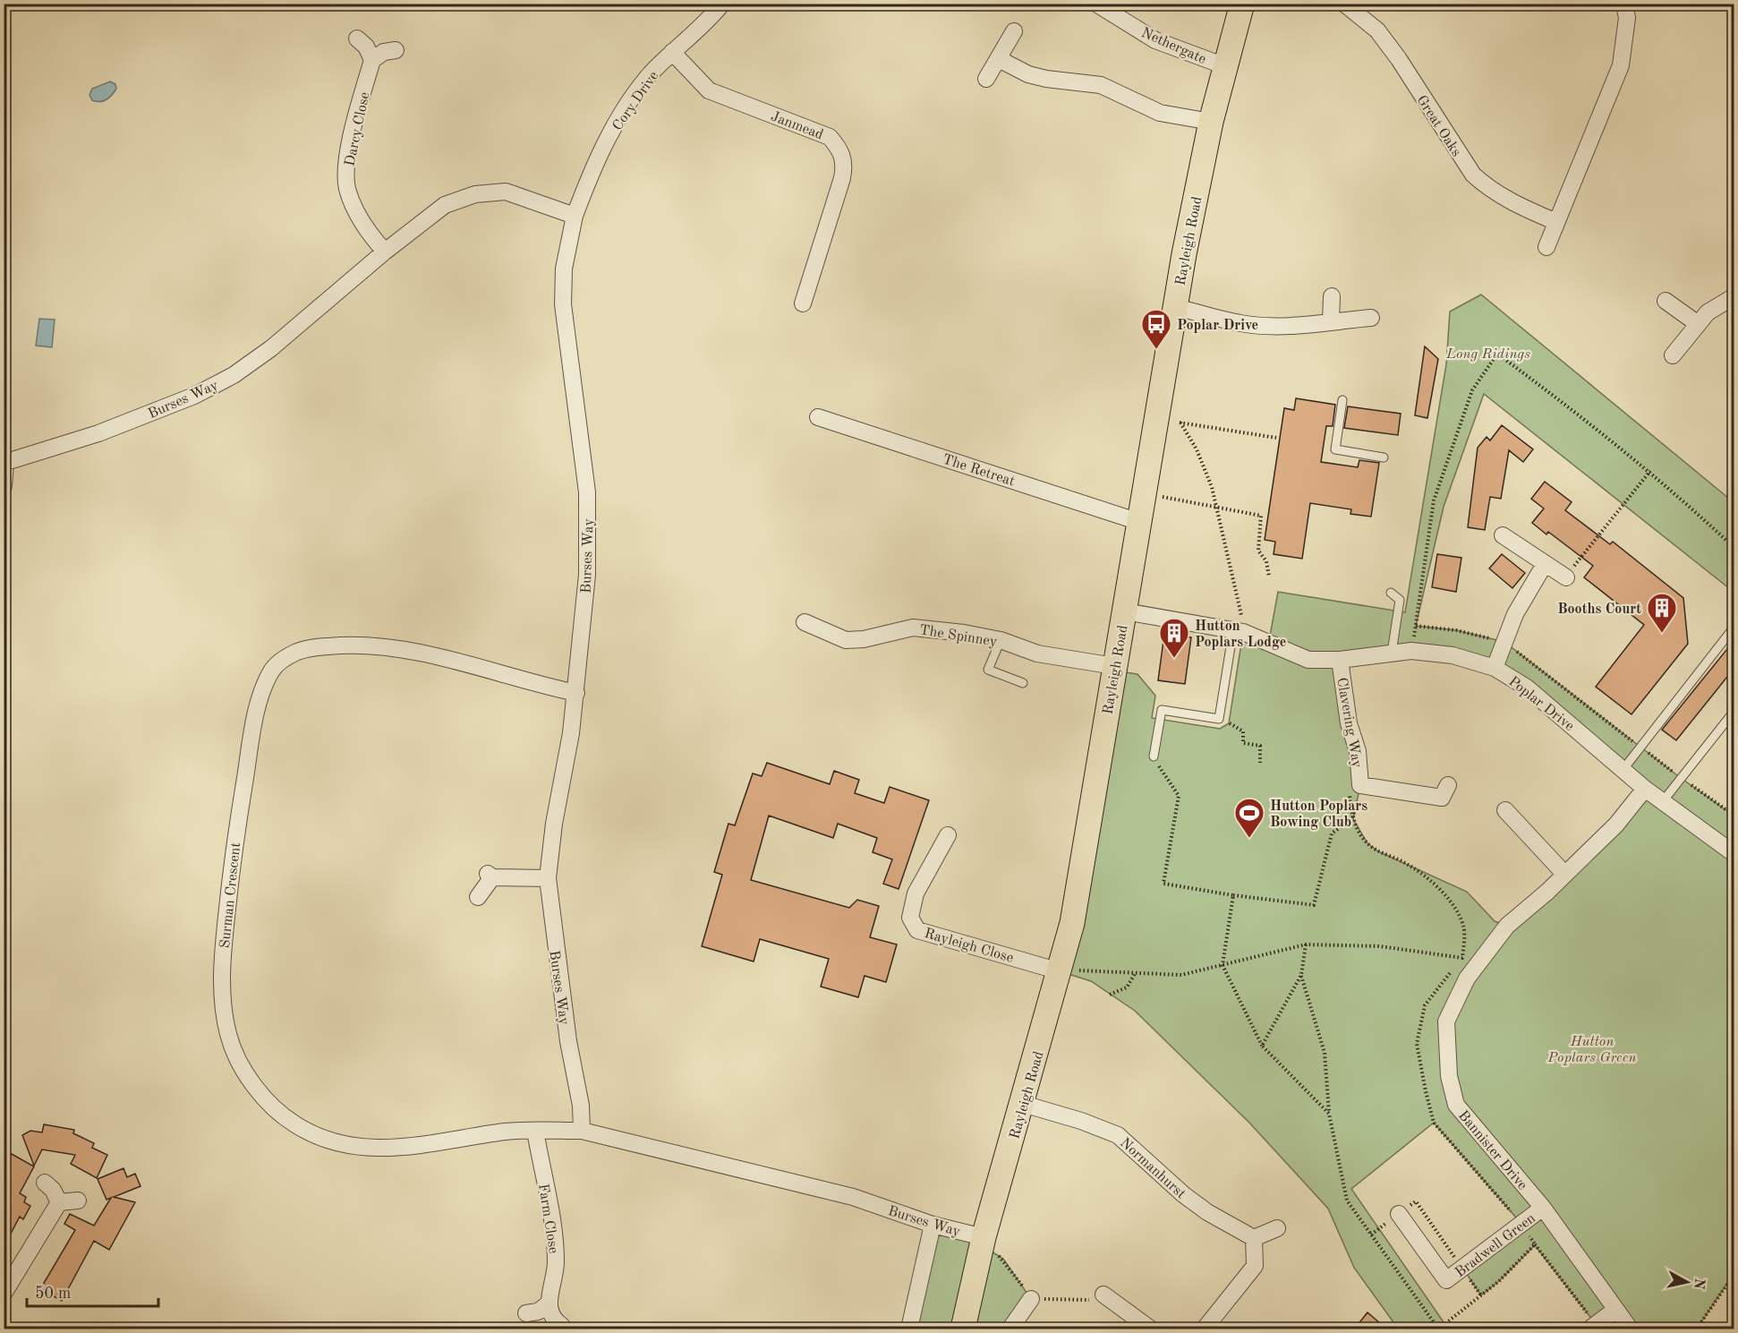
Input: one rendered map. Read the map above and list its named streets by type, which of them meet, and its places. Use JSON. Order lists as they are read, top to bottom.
{
  "streets": {
    "main road": ["Rayleigh Road"],
    "street": [
      "Nethergate",
      "Cory Drive",
      "Janmead",
      "Great Oaks",
      "Darcy Close",
      "Burses Way",
      "The Retreat",
      "The Spinney",
      "Poplar Drive",
      "Clavering Way",
      "Surman Crescent",
      "Rayleigh Close",
      "Bannister Drive",
      "Normanhurst",
      "Farm Close",
      "Bradwell Green"
    ]
  },
  "crossings": [
    ["Nethergate", "Rayleigh Road"],
    ["Cory Drive", "Janmead"],
    ["Cory Drive", "Burses Way"],
    ["Darcy Close", "Burses Way"],
    ["Rayleigh Road", "Burses Way"],
    ["Rayleigh Road", "The Retreat"],
    ["Rayleigh Road", "The Spinney"],
    ["Rayleigh Road", "Poplar Drive"],
    ["Rayleigh Road", "Rayleigh Close"],
    ["Rayleigh Road", "Normanhurst"],
    ["Burses Way", "Surman Crescent"],
    ["Poplar Drive", "Clavering Way"],
    ["Poplar Drive", "Bannister Drive"],
    ["Surman Crescent", "Farm Close"],
    ["Bannister Drive", "Bradwell Green"]
  ],
  "parks": ["Long Ridings", "Hutton Poplars Green"],
  "places": {
    "bus stop": ["Poplar Drive"],
    "building": ["Booths Court", "Hutton Poplars Lodge"],
    "sports": ["Hutton Poplars Bowing Club"]
  },
  "scale_bar": "50 m",
  "north": "right"
}
